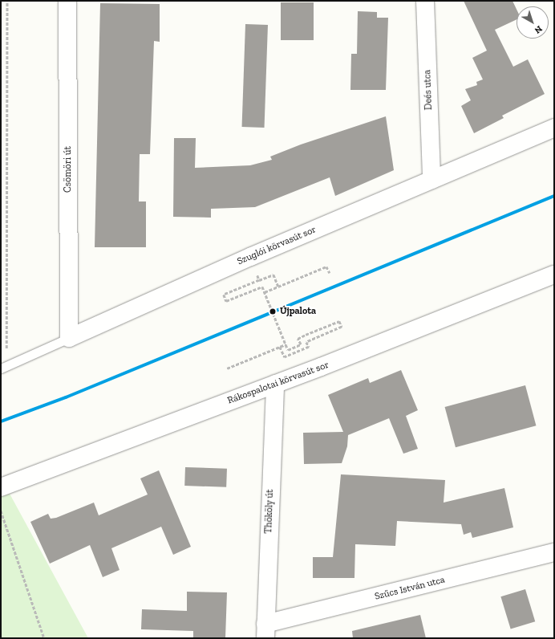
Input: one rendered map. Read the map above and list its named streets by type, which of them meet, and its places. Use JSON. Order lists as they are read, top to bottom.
{
  "streets": {
    "street": [
      "Deés utca",
      "Csömöri út",
      "Szuglói körvasút sor",
      "Rákospalotai körvasút sor",
      "Thököly út",
      "Szűcs István utca"
    ]
  },
  "crossings": [
    ["Deés utca", "Szuglói körvasút sor"],
    ["Csömöri út", "Szuglói körvasút sor"],
    ["Rákospalotai körvasút sor", "Thököly út"],
    ["Thököly út", "Szűcs István utca"]
  ],
  "places": ["Újpalota"],
  "north": "bottom right"
}
